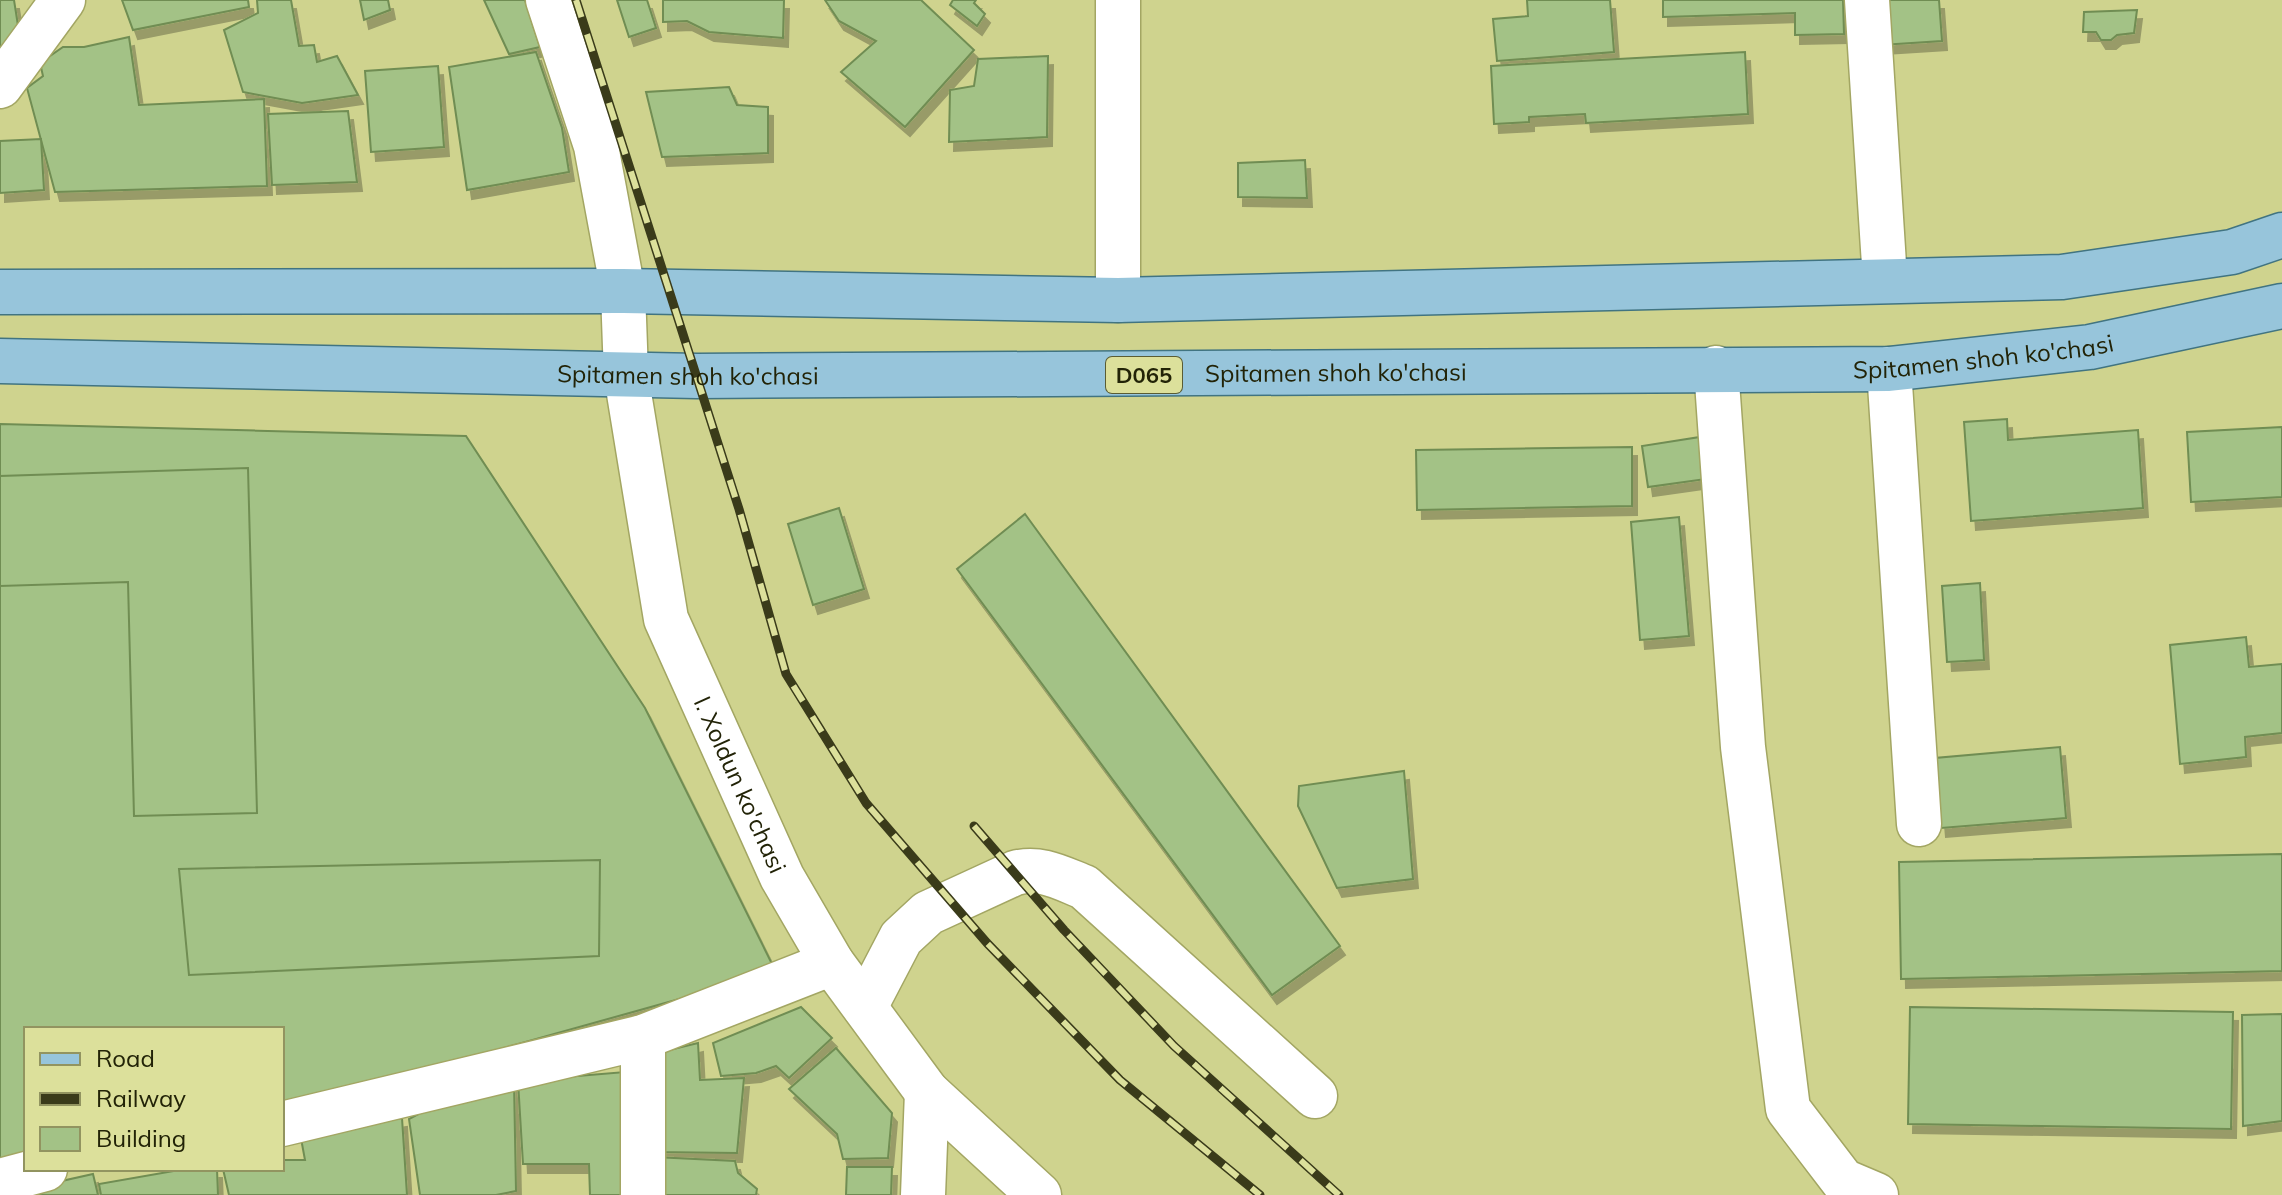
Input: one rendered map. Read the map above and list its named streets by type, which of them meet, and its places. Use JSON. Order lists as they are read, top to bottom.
{
  "streets": {
    "main road": ["Spitamen shoh ko'chasi", "D065"],
    "street": ["I. Xoldun ko'chasi"]
  },
  "crossings": [
    ["Spitamen shoh ko'chasi", "I. Xoldun ko'chasi"]
  ],
  "legend": ["Road", "Railway", "Building"]
}
